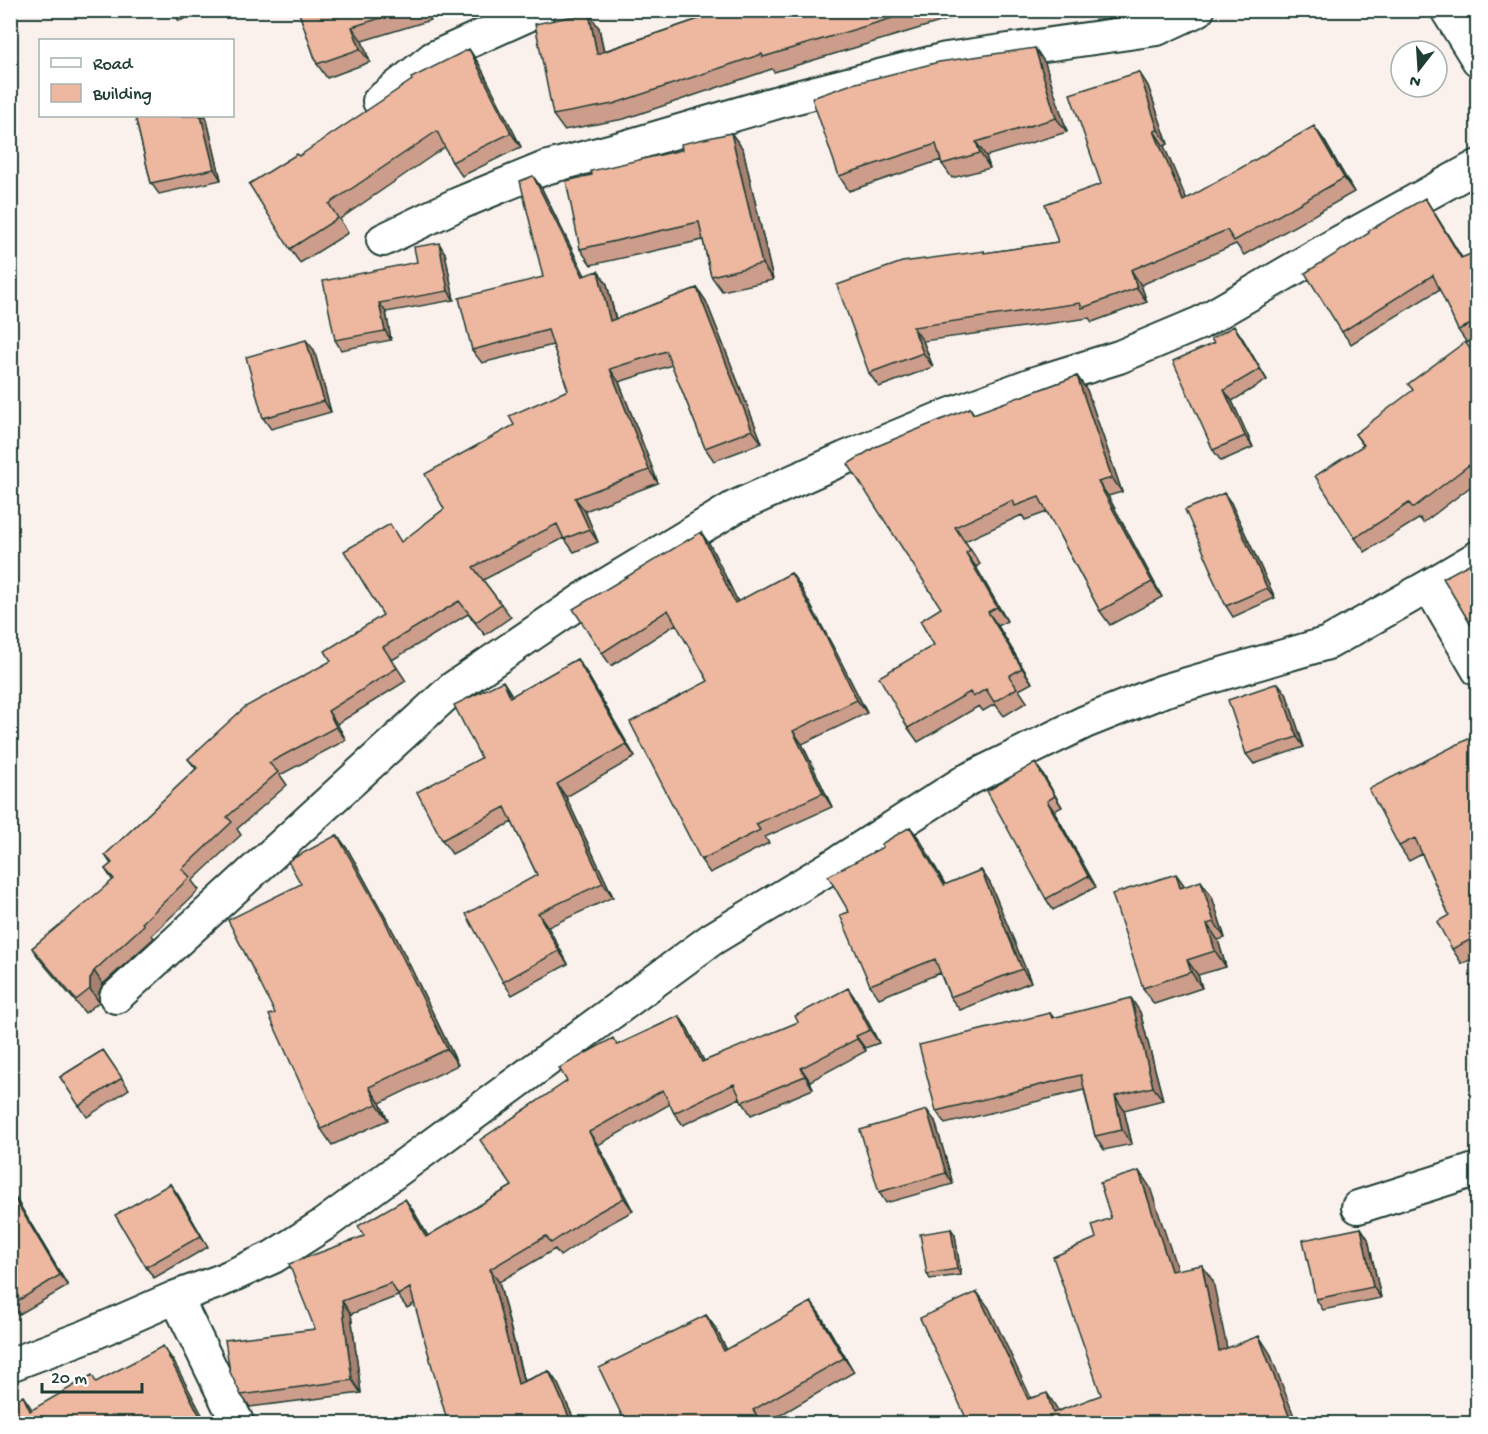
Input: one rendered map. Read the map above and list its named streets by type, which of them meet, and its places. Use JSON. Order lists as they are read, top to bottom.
{
  "legend": ["Road", "Building"],
  "scale_bar": "20 m",
  "north": "bottom"
}
